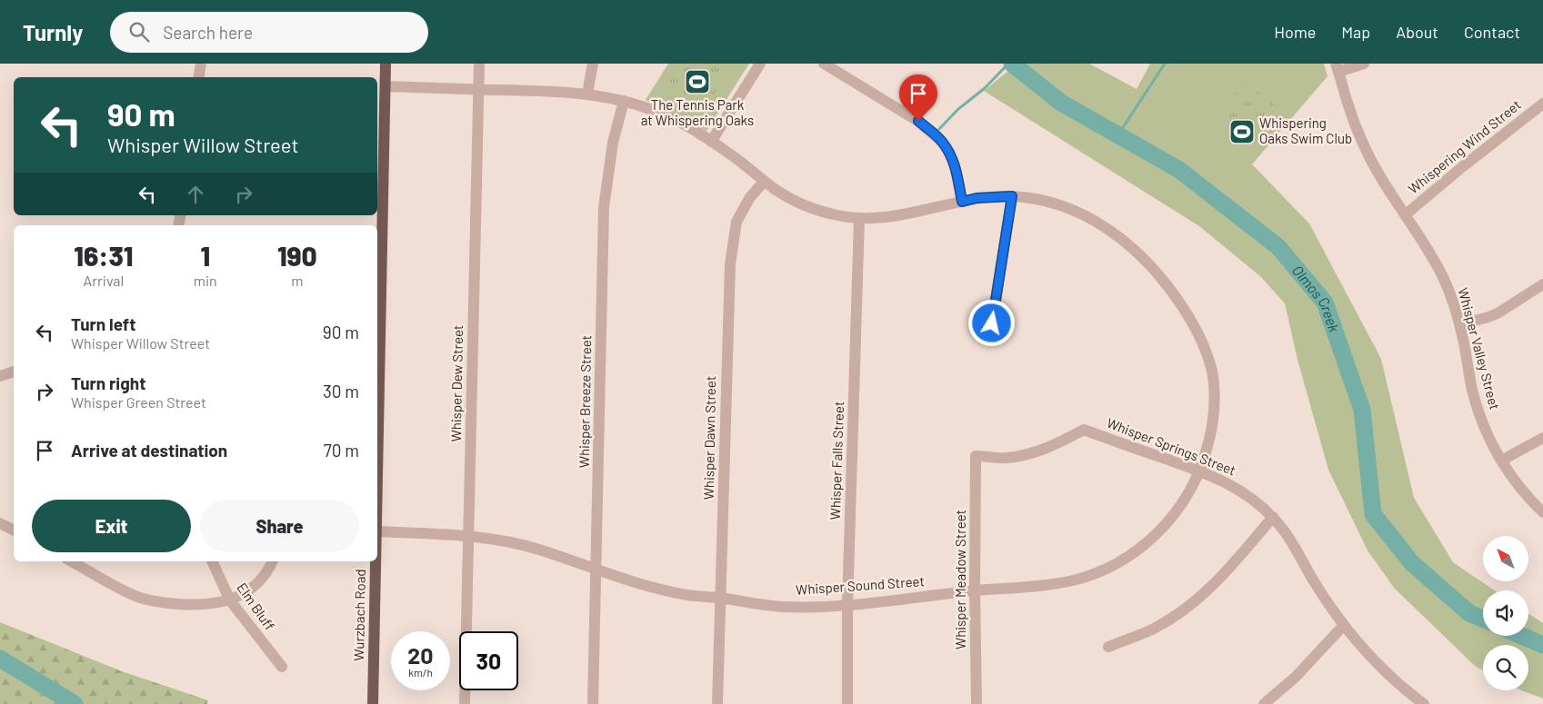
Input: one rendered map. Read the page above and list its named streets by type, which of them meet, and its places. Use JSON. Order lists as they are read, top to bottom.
{
  "streets": {
    "main road": ["Wurzbach Road"],
    "street": [
      "Whispering Wind Street",
      "Whisper Valley Street",
      "Whisper Dew Street",
      "Whisper Breeze Street",
      "Whisper Dawn Street",
      "Whisper Springs Street",
      "Whisper Falls Street",
      "Whisper Meadow Street",
      "Whisper Sound Street",
      "Elm Bluff"
    ]
  },
  "crossings": [
    ["Whispering Wind Street", "Whisper Valley Street"],
    ["Whisper Dew Street", "Whisper Sound Street"],
    ["Whisper Breeze Street", "Whisper Sound Street"],
    ["Whisper Dawn Street", "Whisper Sound Street"],
    ["Whisper Springs Street", "Whisper Meadow Street"],
    ["Whisper Springs Street", "Whisper Sound Street"],
    ["Whisper Falls Street", "Whisper Sound Street"],
    ["Whisper Meadow Street", "Whisper Sound Street"],
    ["Whisper Sound Street", "Wurzbach Road"]
  ],
  "water": ["Olmos Creek"],
  "places": {
    "sports": ["The Tennis Park at Whispering Oaks", "Whispering Oaks Swim Club"]
  },
  "north": "top left",
  "page": {
    "header": "Turnly",
    "search": "Search here",
    "nav": [
      "Home",
      "Map",
      "About",
      "Contact"
    ],
    "turn": ["90 m", "Whisper Willow Street"],
    "eta": [
      "16:31",
      "Arrival",
      "1",
      "min",
      "190",
      "m"
    ],
    "list": [
      {
        "name": "Turn left",
        "note": "Whisper Willow Street",
        "value": "90 m"
      },
      {
        "name": "Turn right",
        "note": "Whisper Green Street",
        "value": "30 m"
      },
      {
        "name": "Arrive at destination",
        "value": "70 m"
      }
    ],
    "buttons": ["Exit", "Share"],
    "speed": "20 km/h",
    "limit": "30"
  }
}
